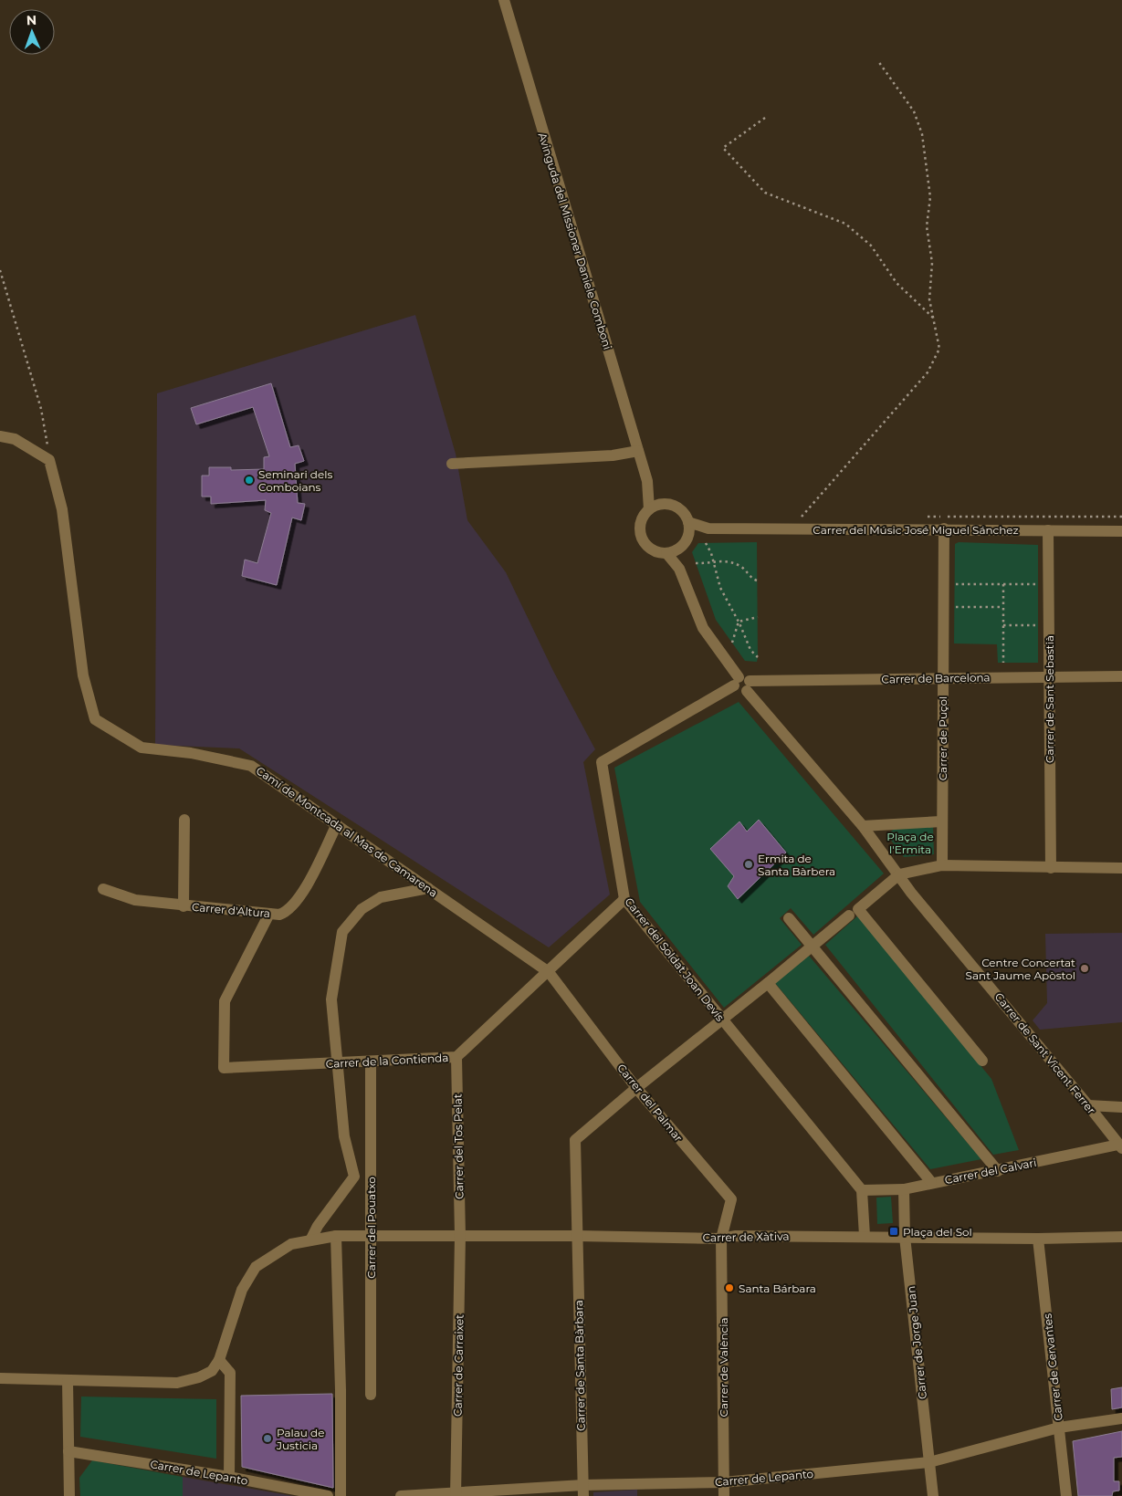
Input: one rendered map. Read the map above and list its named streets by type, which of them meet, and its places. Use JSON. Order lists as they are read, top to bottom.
{
  "streets": {
    "street": [
      "Avinguda del Missioner Daniele Comboni",
      "Carrer del Músic José Miguel Sánchez",
      "Carrer de Barcelona",
      "Carrer de Sant Sebastià",
      "Carrer de Puçol",
      "Camí de Montcada al Mas de Camarena",
      "Carrer d'Altura",
      "Carrer del Soldat Joan Devís",
      "Carrer de Sant Vicent Ferrer",
      "Carrer de la Contienda",
      "Carrer del Palmar",
      "Carrer del Tos Pelat",
      "Carrer del Calvari",
      "Carrer del Pouatxo",
      "Carrer de Xàtiva",
      "Carrer de Jorge Juan",
      "Carrer de Carraixet",
      "Carrer de Santa Bàrbara",
      "Carrer de València",
      "Carrer de Cervantes",
      "Carrer de Lepanto"
    ]
  },
  "crossings": [
    ["Avinguda del Missioner Daniele Comboni", "Carrer del Músic José Miguel Sánchez"],
    ["Carrer del Músic José Miguel Sánchez", "Carrer de Sant Sebastià"],
    ["Carrer del Músic José Miguel Sánchez", "Carrer de Puçol"],
    ["Carrer de Barcelona", "Carrer de Sant Sebastià"],
    ["Carrer de Barcelona", "Carrer de Puçol"],
    ["Camí de Montcada al Mas de Camarena", "Carrer d'Altura"],
    ["Camí de Montcada al Mas de Camarena", "Carrer de la Contienda"],
    ["Camí de Montcada al Mas de Camarena", "Carrer del Palmar"],
    ["Carrer d'Altura", "Carrer de la Contienda"],
    ["Carrer del Soldat Joan Devís", "Carrer de la Contienda"],
    ["Carrer del Soldat Joan Devís", "Carrer del Calvari"],
    ["Carrer de Sant Vicent Ferrer", "Carrer del Calvari"],
    ["Carrer de la Contienda", "Carrer del Palmar"],
    ["Carrer de la Contienda", "Carrer del Tos Pelat"],
    ["Carrer de la Contienda", "Carrer del Pouatxo"],
    ["Carrer del Palmar", "Carrer de Xàtiva"],
    ["Carrer del Palmar", "Carrer de Santa Bàrbara"],
    ["Carrer del Palmar", "Carrer de València"],
    ["Carrer del Tos Pelat", "Carrer de Xàtiva"],
    ["Carrer del Tos Pelat", "Carrer de Carraixet"],
    ["Carrer del Calvari", "Carrer de Jorge Juan"],
    ["Carrer del Pouatxo", "Carrer de Xàtiva"],
    ["Carrer de Xàtiva", "Carrer de Jorge Juan"],
    ["Carrer de Xàtiva", "Carrer de Carraixet"],
    ["Carrer de Xàtiva", "Carrer de Santa Bàrbara"],
    ["Carrer de Xàtiva", "Carrer de València"],
    ["Carrer de Xàtiva", "Carrer de Cervantes"],
    ["Carrer de Jorge Juan", "Carrer de Lepanto"],
    ["Carrer de Carraixet", "Carrer de Lepanto"],
    ["Carrer de Santa Bàrbara", "Carrer de Lepanto"],
    ["Carrer de València", "Carrer de Lepanto"],
    ["Carrer de Cervantes", "Carrer de Lepanto"]
  ],
  "parks": ["Plaça de l'Ermita"],
  "places": {
    "other": [
      "Seminari dels Comboians",
      "Ermita de Santa Bàrbera",
      "Centre Concertat Sant Jaume Apòstol",
      "Santa Bárbara",
      "Palau de Justicia"
    ],
    "transit": ["Plaça del Sol"]
  },
  "north": "top"
}
